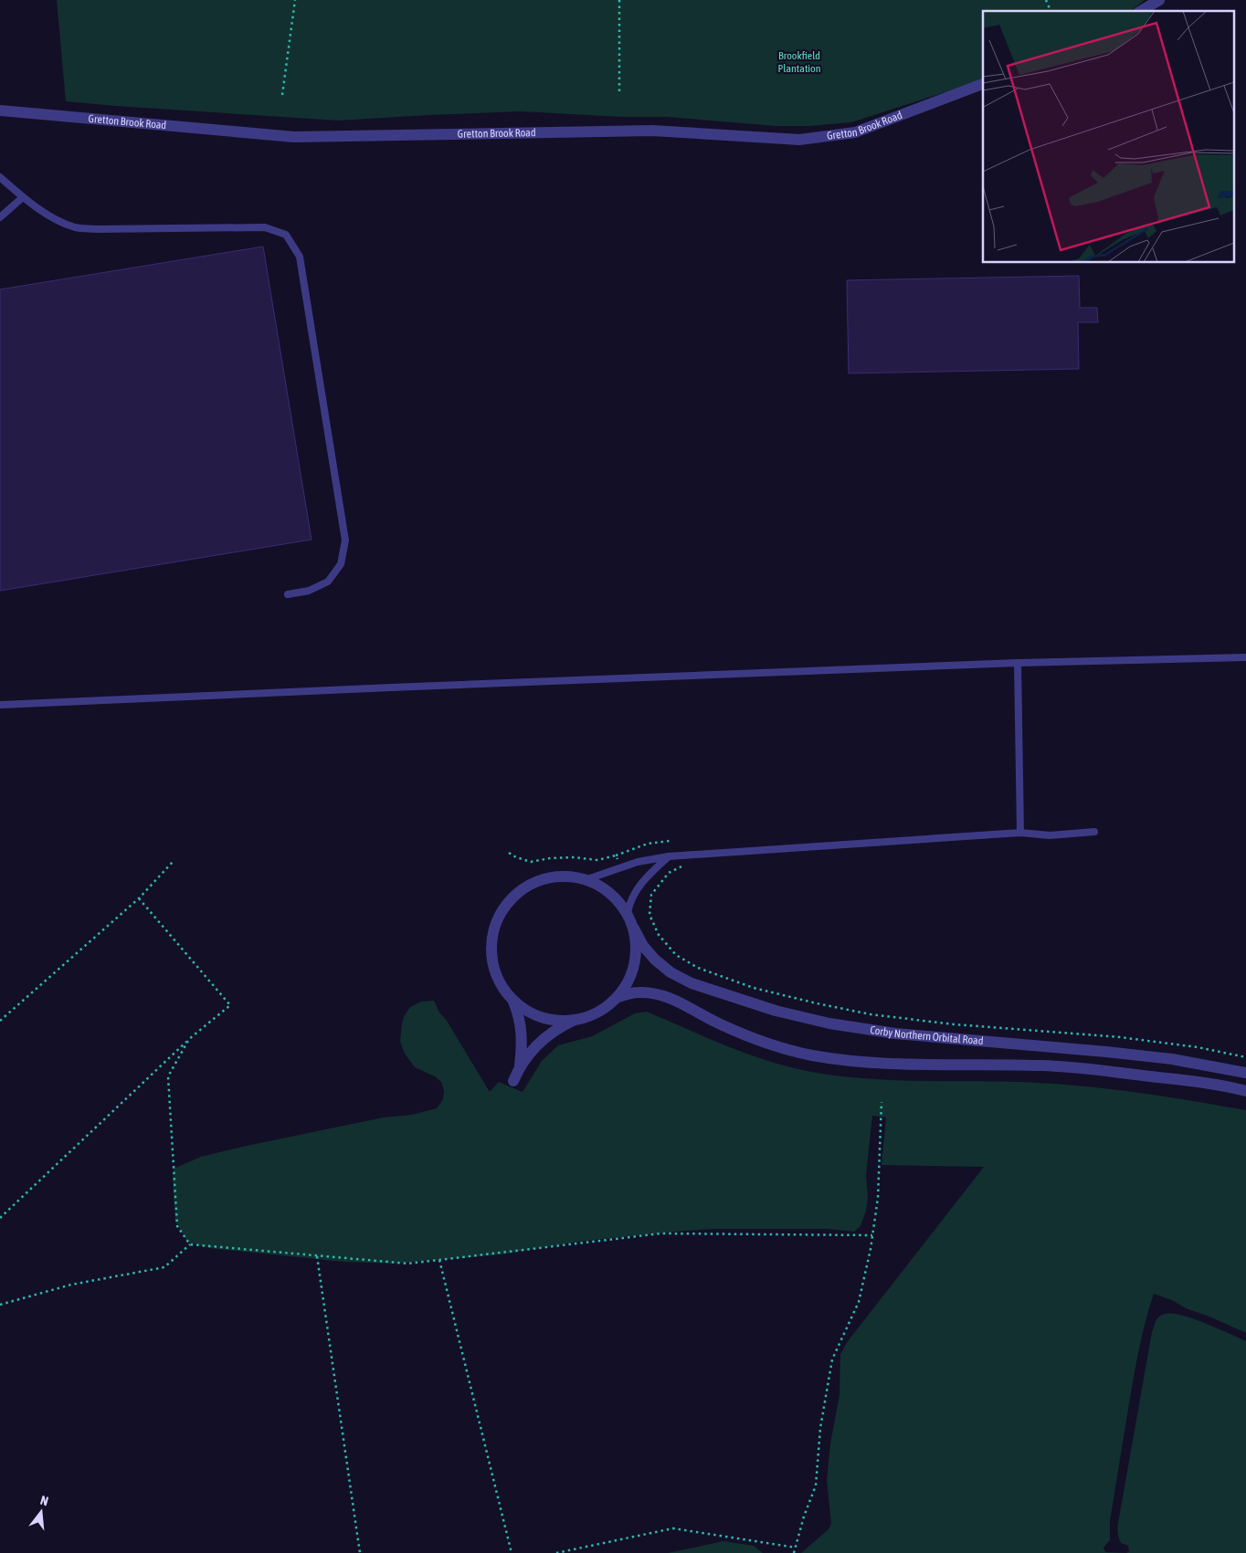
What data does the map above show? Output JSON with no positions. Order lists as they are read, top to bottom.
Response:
{
  "streets": {
    "street": ["Gretton Brook Road", "Corby Northern Orbital Road"]
  },
  "parks": ["Brookfield Plantation"],
  "north": "top"
}
